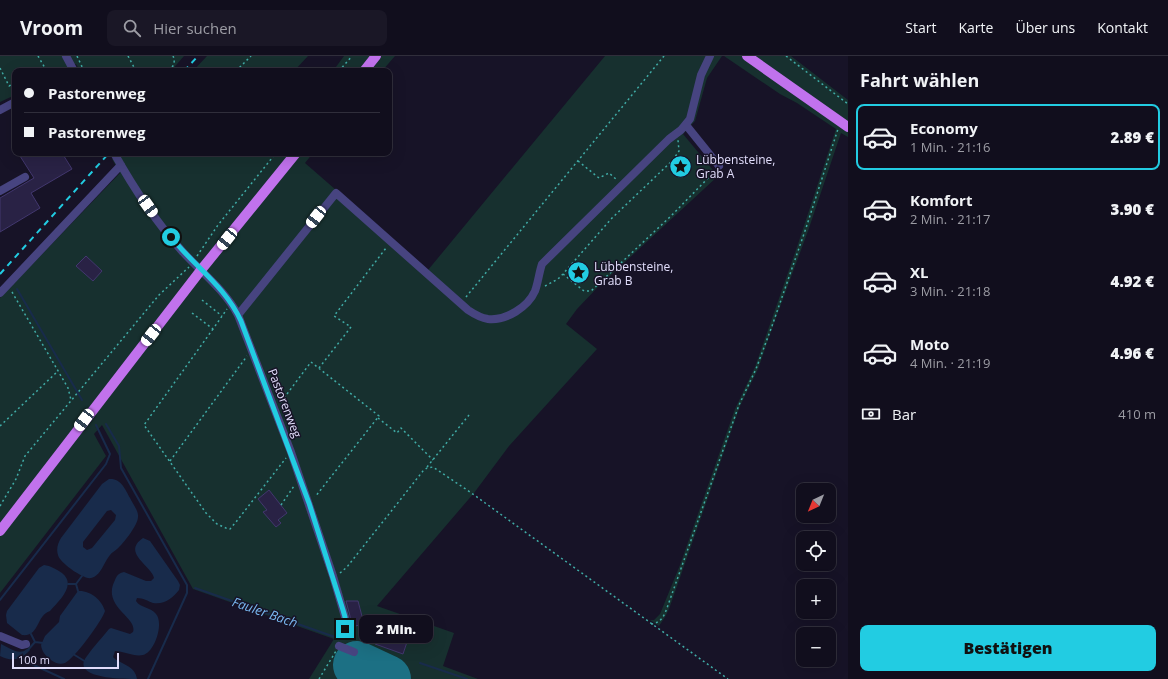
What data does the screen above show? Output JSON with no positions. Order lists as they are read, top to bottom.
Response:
{
  "streets": {
    "street": ["Pastorenweg"]
  },
  "water": ["Fauler Bach"],
  "places": {
    "place": ["Lübbensteine, Grab A", "Lübbensteine, Grab B"]
  },
  "scale_bar": "100 m",
  "north": "bottom left",
  "page": {
    "header": "Vroom",
    "search": "Hier suchen",
    "nav": [
      "Start",
      "Karte",
      "Über uns",
      "Kontakt"
    ],
    "heading": "Fahrt wählen",
    "banner": ["Pastorenweg", "Pastorenweg"],
    "list": [
      {
        "name": "Economy",
        "note": "1 Min. · 21:16",
        "value": "2.89 €"
      },
      {
        "name": "Komfort",
        "note": "2 Min. · 21:17",
        "value": "3.90 €"
      },
      {
        "name": "XL",
        "note": "3 Min. · 21:18",
        "value": "4.92 €"
      },
      {
        "name": "Moto",
        "note": "4 Min. · 21:19",
        "value": "4.96 €"
      }
    ],
    "pay": ["Bar", "410 m"],
    "map_buttons": ["+", "−"],
    "bubble": "2 Min.",
    "buttons": "Bestätigen",
    "scale": "100 m"
  }
}
